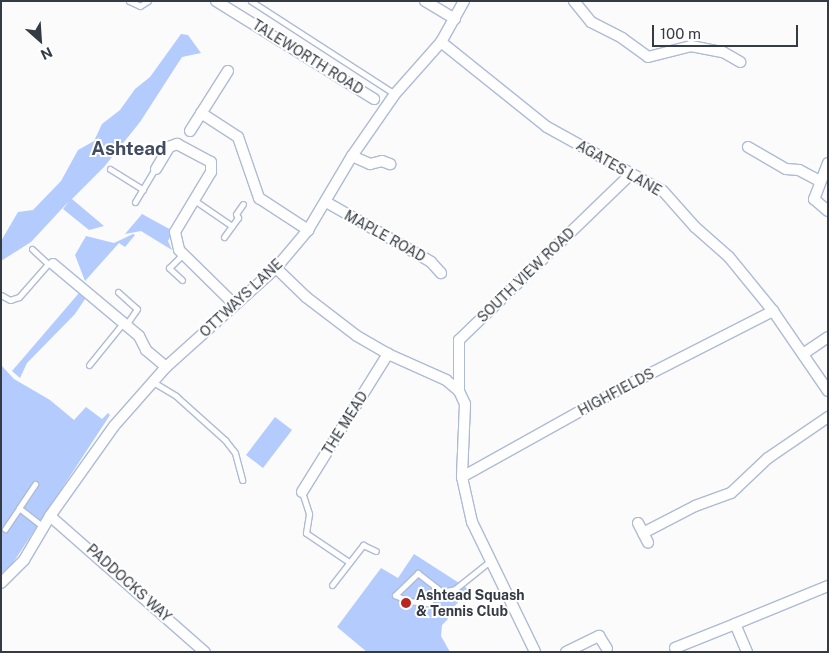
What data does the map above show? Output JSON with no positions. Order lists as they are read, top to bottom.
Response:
{
  "streets": {
    "street": [
      "TALEWORTH ROAD",
      "AGATES LANE",
      "MAPLE ROAD",
      "SOUTH VIEW ROAD",
      "OTTWAYS LANE",
      "HIGHFIELDS",
      "THE MEAD",
      "PADDOCKS WAY"
    ]
  },
  "crossings": [
    ["AGATES LANE", "SOUTH VIEW ROAD"],
    ["AGATES LANE", "OTTWAYS LANE"],
    ["AGATES LANE", "HIGHFIELDS"],
    ["MAPLE ROAD", "OTTWAYS LANE"],
    ["SOUTH VIEW ROAD", "HIGHFIELDS"],
    ["OTTWAYS LANE", "PADDOCKS WAY"]
  ],
  "districts": ["Ashtead"],
  "places": ["Ashtead Squash & Tennis Club"],
  "scale_bar": "100 m",
  "north": "bottom right"
}
